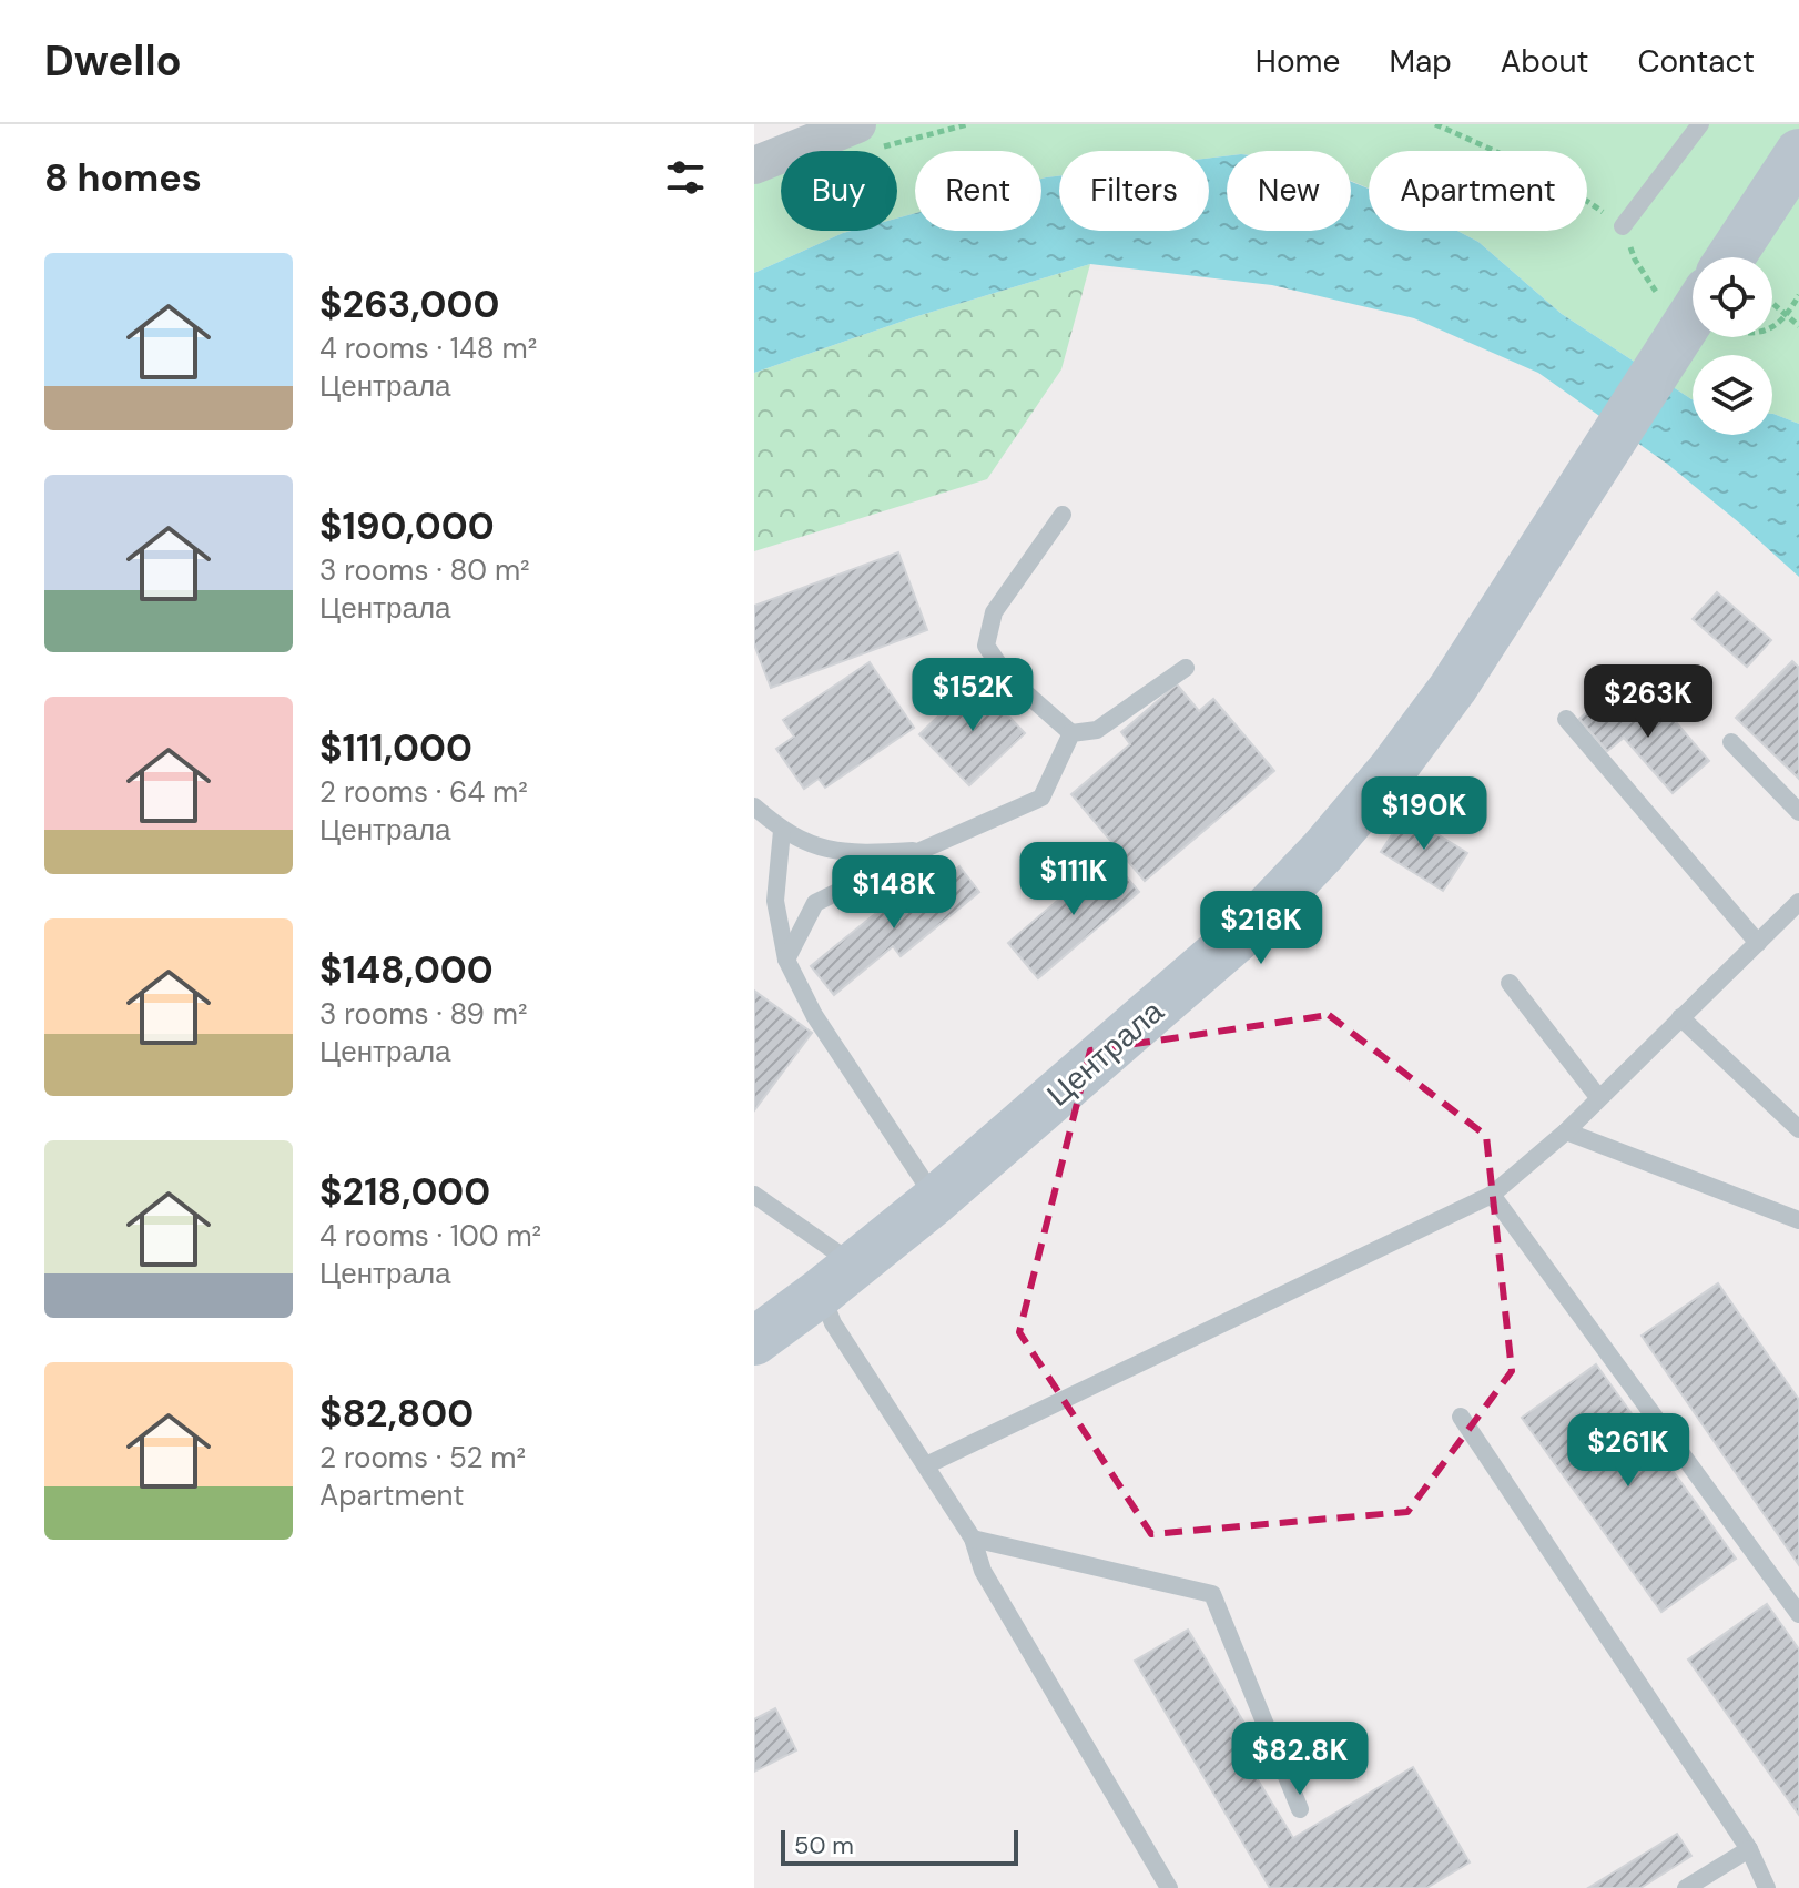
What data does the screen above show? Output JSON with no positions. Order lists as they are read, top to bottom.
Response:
{
  "streets": {
    "main road": ["Централа"]
  },
  "scale_bar": "50 m",
  "page": {
    "header": "Dwello",
    "nav": [
      "Home",
      "Map",
      "About",
      "Contact"
    ],
    "heading": "8 homes",
    "chip": [
      "Buy",
      "Rent",
      "Filters",
      "New",
      "Apartment"
    ],
    "list": [
      {
        "name": "$263,000",
        "note": "4 rooms · 148 m² · Централа"
      },
      {
        "name": "$190,000",
        "note": "3 rooms · 80 m² · Централа"
      },
      {
        "name": "$111,000",
        "note": "2 rooms · 64 m² · Централа"
      },
      {
        "name": "$148,000",
        "note": "3 rooms · 89 m² · Централа"
      },
      {
        "name": "$218,000",
        "note": "4 rooms · 100 m² · Централа"
      },
      {
        "name": "$82,800",
        "note": "2 rooms · 52 m² · Apartment"
      }
    ],
    "price": [
      "$152K",
      "$263K",
      "$190K",
      "$111K",
      "$148K",
      "$218K",
      "$261K",
      "$82.8K"
    ],
    "scale": "50 m"
  }
}
